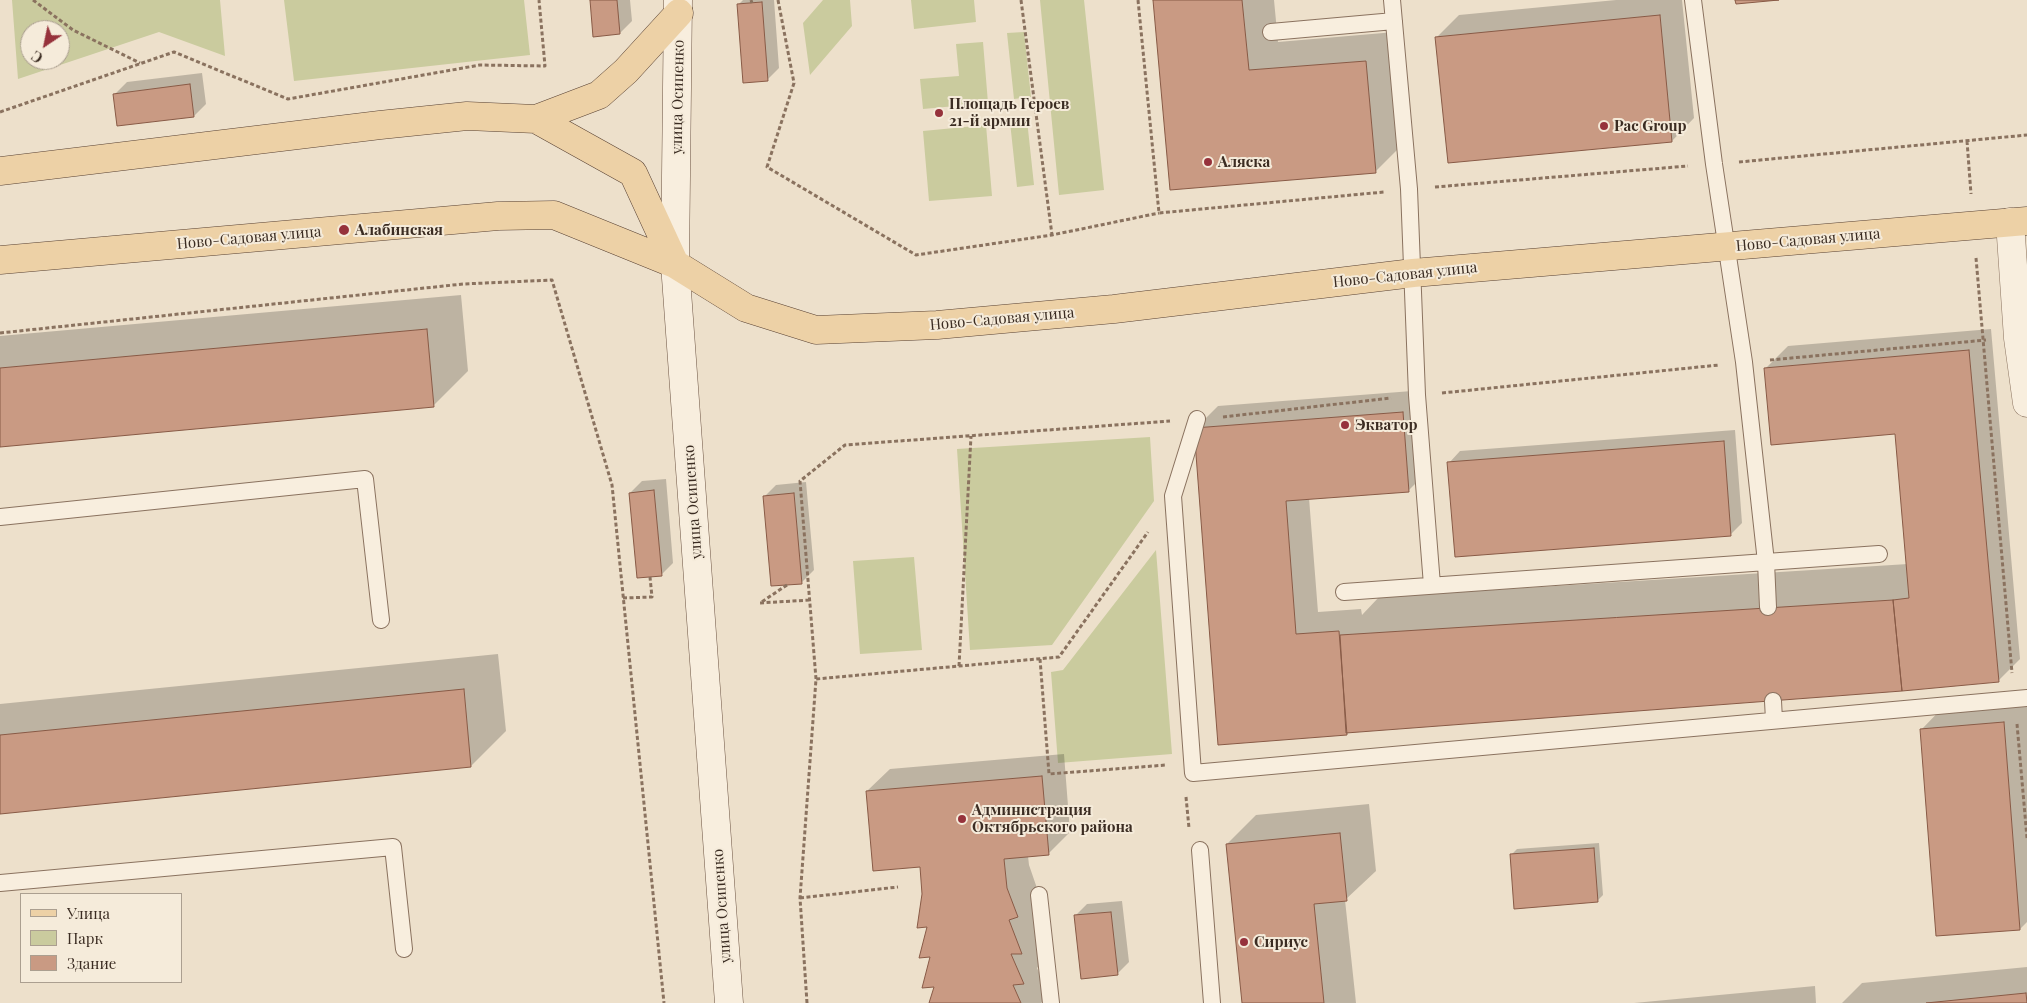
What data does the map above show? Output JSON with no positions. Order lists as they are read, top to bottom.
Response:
{
  "streets": {
    "main road": ["улица Осипенко", "Ново-Садовая улица"]
  },
  "crossings": [
    ["улица Осипенко", "Ново-Садовая улица"]
  ],
  "places": [
    "Площадь Героев 21-й армии",
    "Pac Group",
    "Аляска",
    "Алабинская",
    "Экватор",
    "Администрация Октябрьского района",
    "Сириус"
  ],
  "legend": ["Улица", "Парк", "Здание"],
  "north": "bottom left"
}
